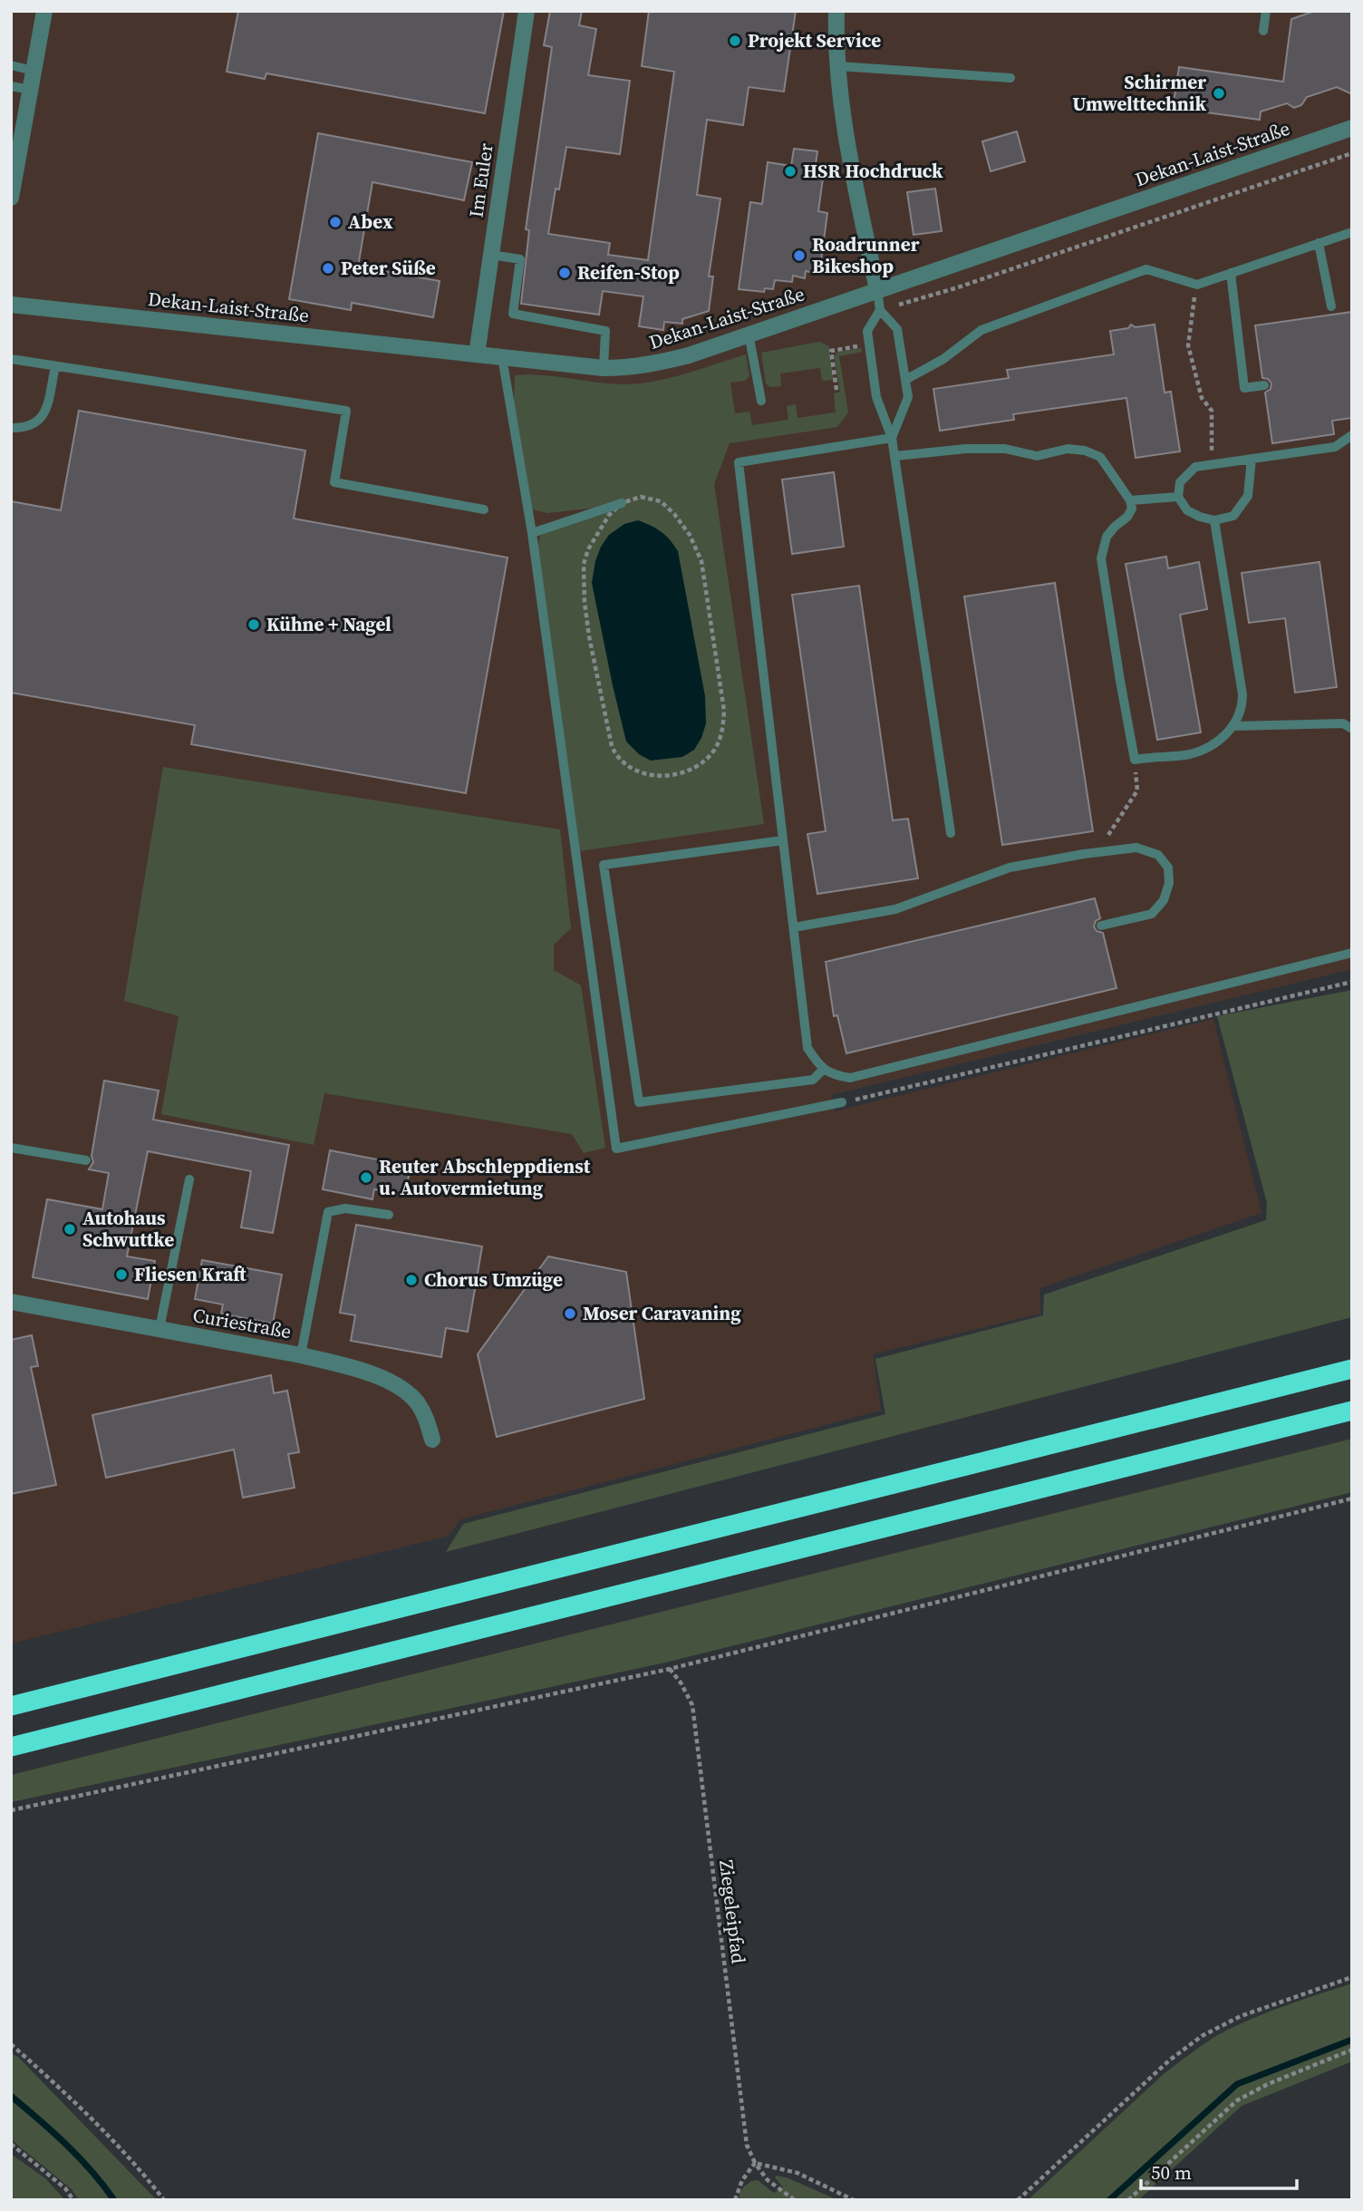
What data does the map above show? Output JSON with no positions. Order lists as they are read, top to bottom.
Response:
{
  "streets": {
    "street": ["Dekan-Laist-Straße", "Im Euler", "Curiestraße"],
    "path": ["Ziegeleipfad"]
  },
  "crossings": [
    ["Dekan-Laist-Straße", "Im Euler"]
  ],
  "places": [
    "Projekt Service",
    "Schirmer Umwelttechnik",
    "HSR Hochdruck",
    "Abex",
    "Roadrunner Bikeshop",
    "Peter Süße",
    "Reifen-Stop",
    "Kühne + Nagel",
    "Reuter Abschleppdienst u. Autovermietung",
    "Autohaus Schwuttke",
    "Fliesen Kraft",
    "Chorus Umzüge",
    "Moser Caravaning"
  ],
  "scale_bar": "50 m"
}
